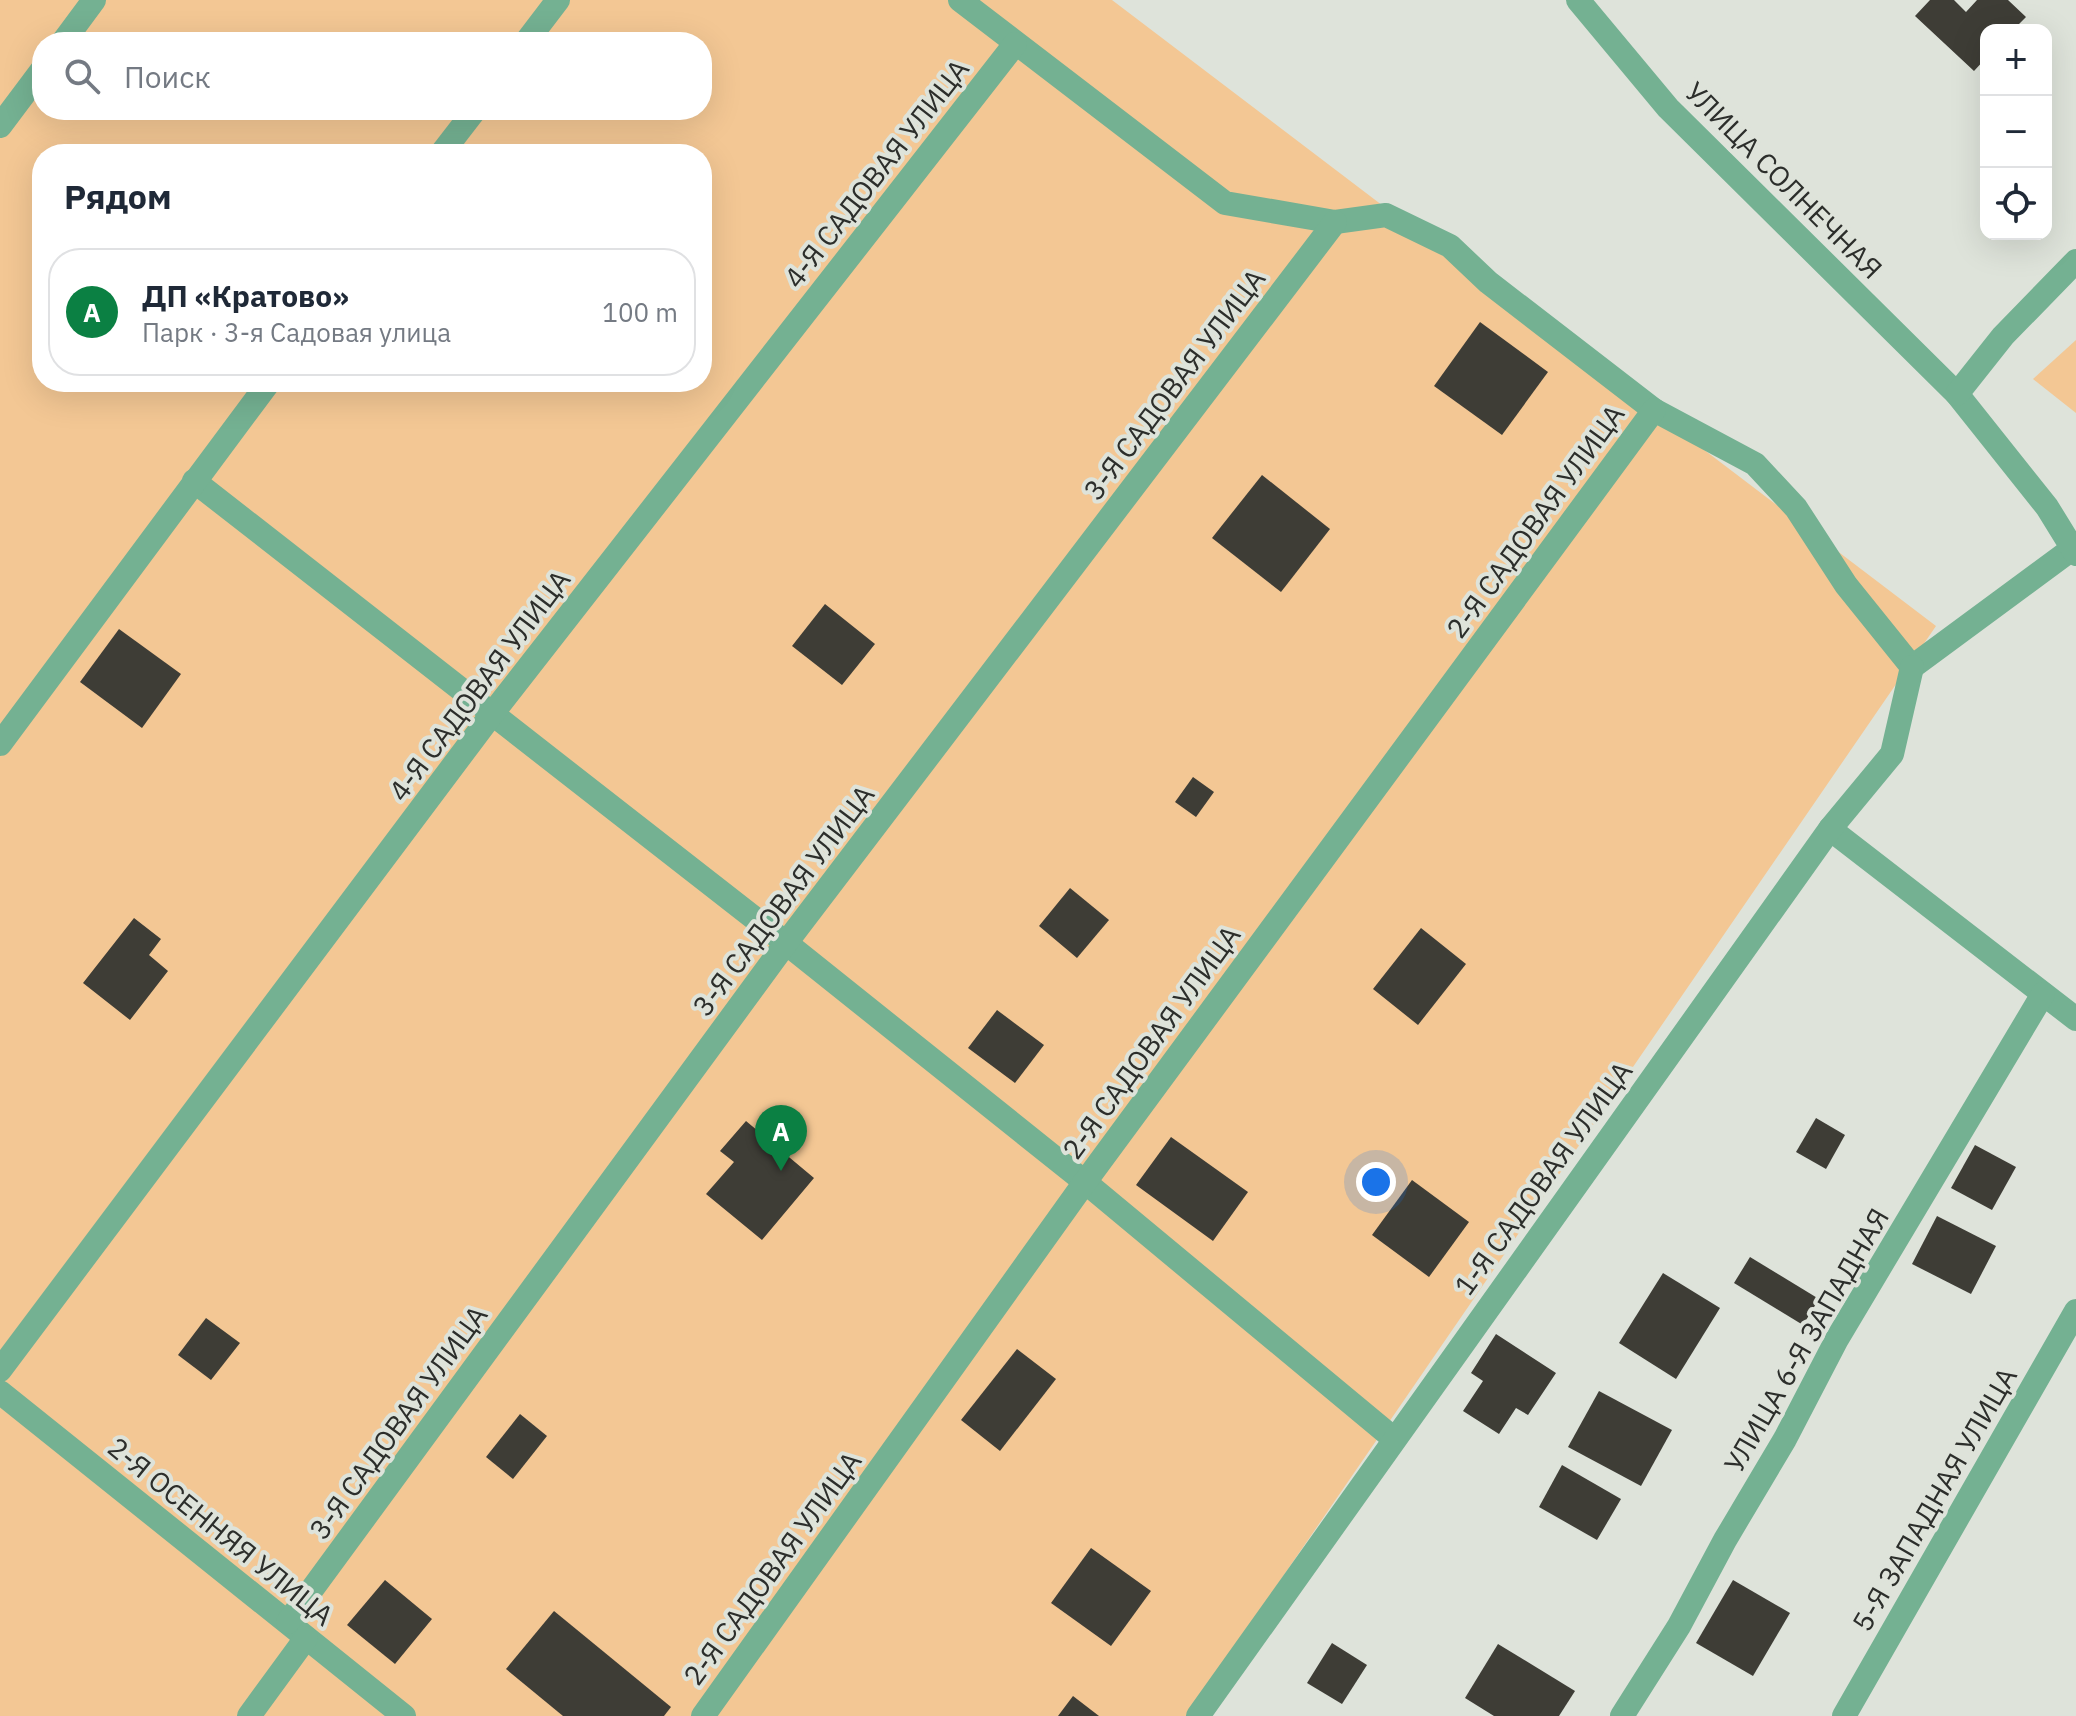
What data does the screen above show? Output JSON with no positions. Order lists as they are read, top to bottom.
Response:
{
  "streets": {
    "street": [
      "4-Я САДОВАЯ УЛИЦА",
      "УЛИЦА СОЛНЕЧНАЯ",
      "3-Я САДОВАЯ УЛИЦА",
      "2-Я САДОВАЯ УЛИЦА",
      "1-Я САДОВАЯ УЛИЦА",
      "УЛИЦА 6-Я ЗАПАДНАЯ",
      "5-Я ЗАПАДНАЯ УЛИЦА",
      "2-Я ОСЕННЯЯ УЛИЦА"
    ]
  },
  "crossings": [
    ["3-Я САДОВАЯ УЛИЦА", "2-Я ОСЕННЯЯ УЛИЦА"]
  ],
  "page": {
    "map_buttons": ["+", "−"],
    "search": "Поиск",
    "heading": "Рядом",
    "list": [
      {
        "mark": "A",
        "name": "ДП «Кратово»",
        "note": "Парк · 3-я Садовая улица",
        "value": "100 m"
      }
    ],
    "pins": "A"
  }
}
